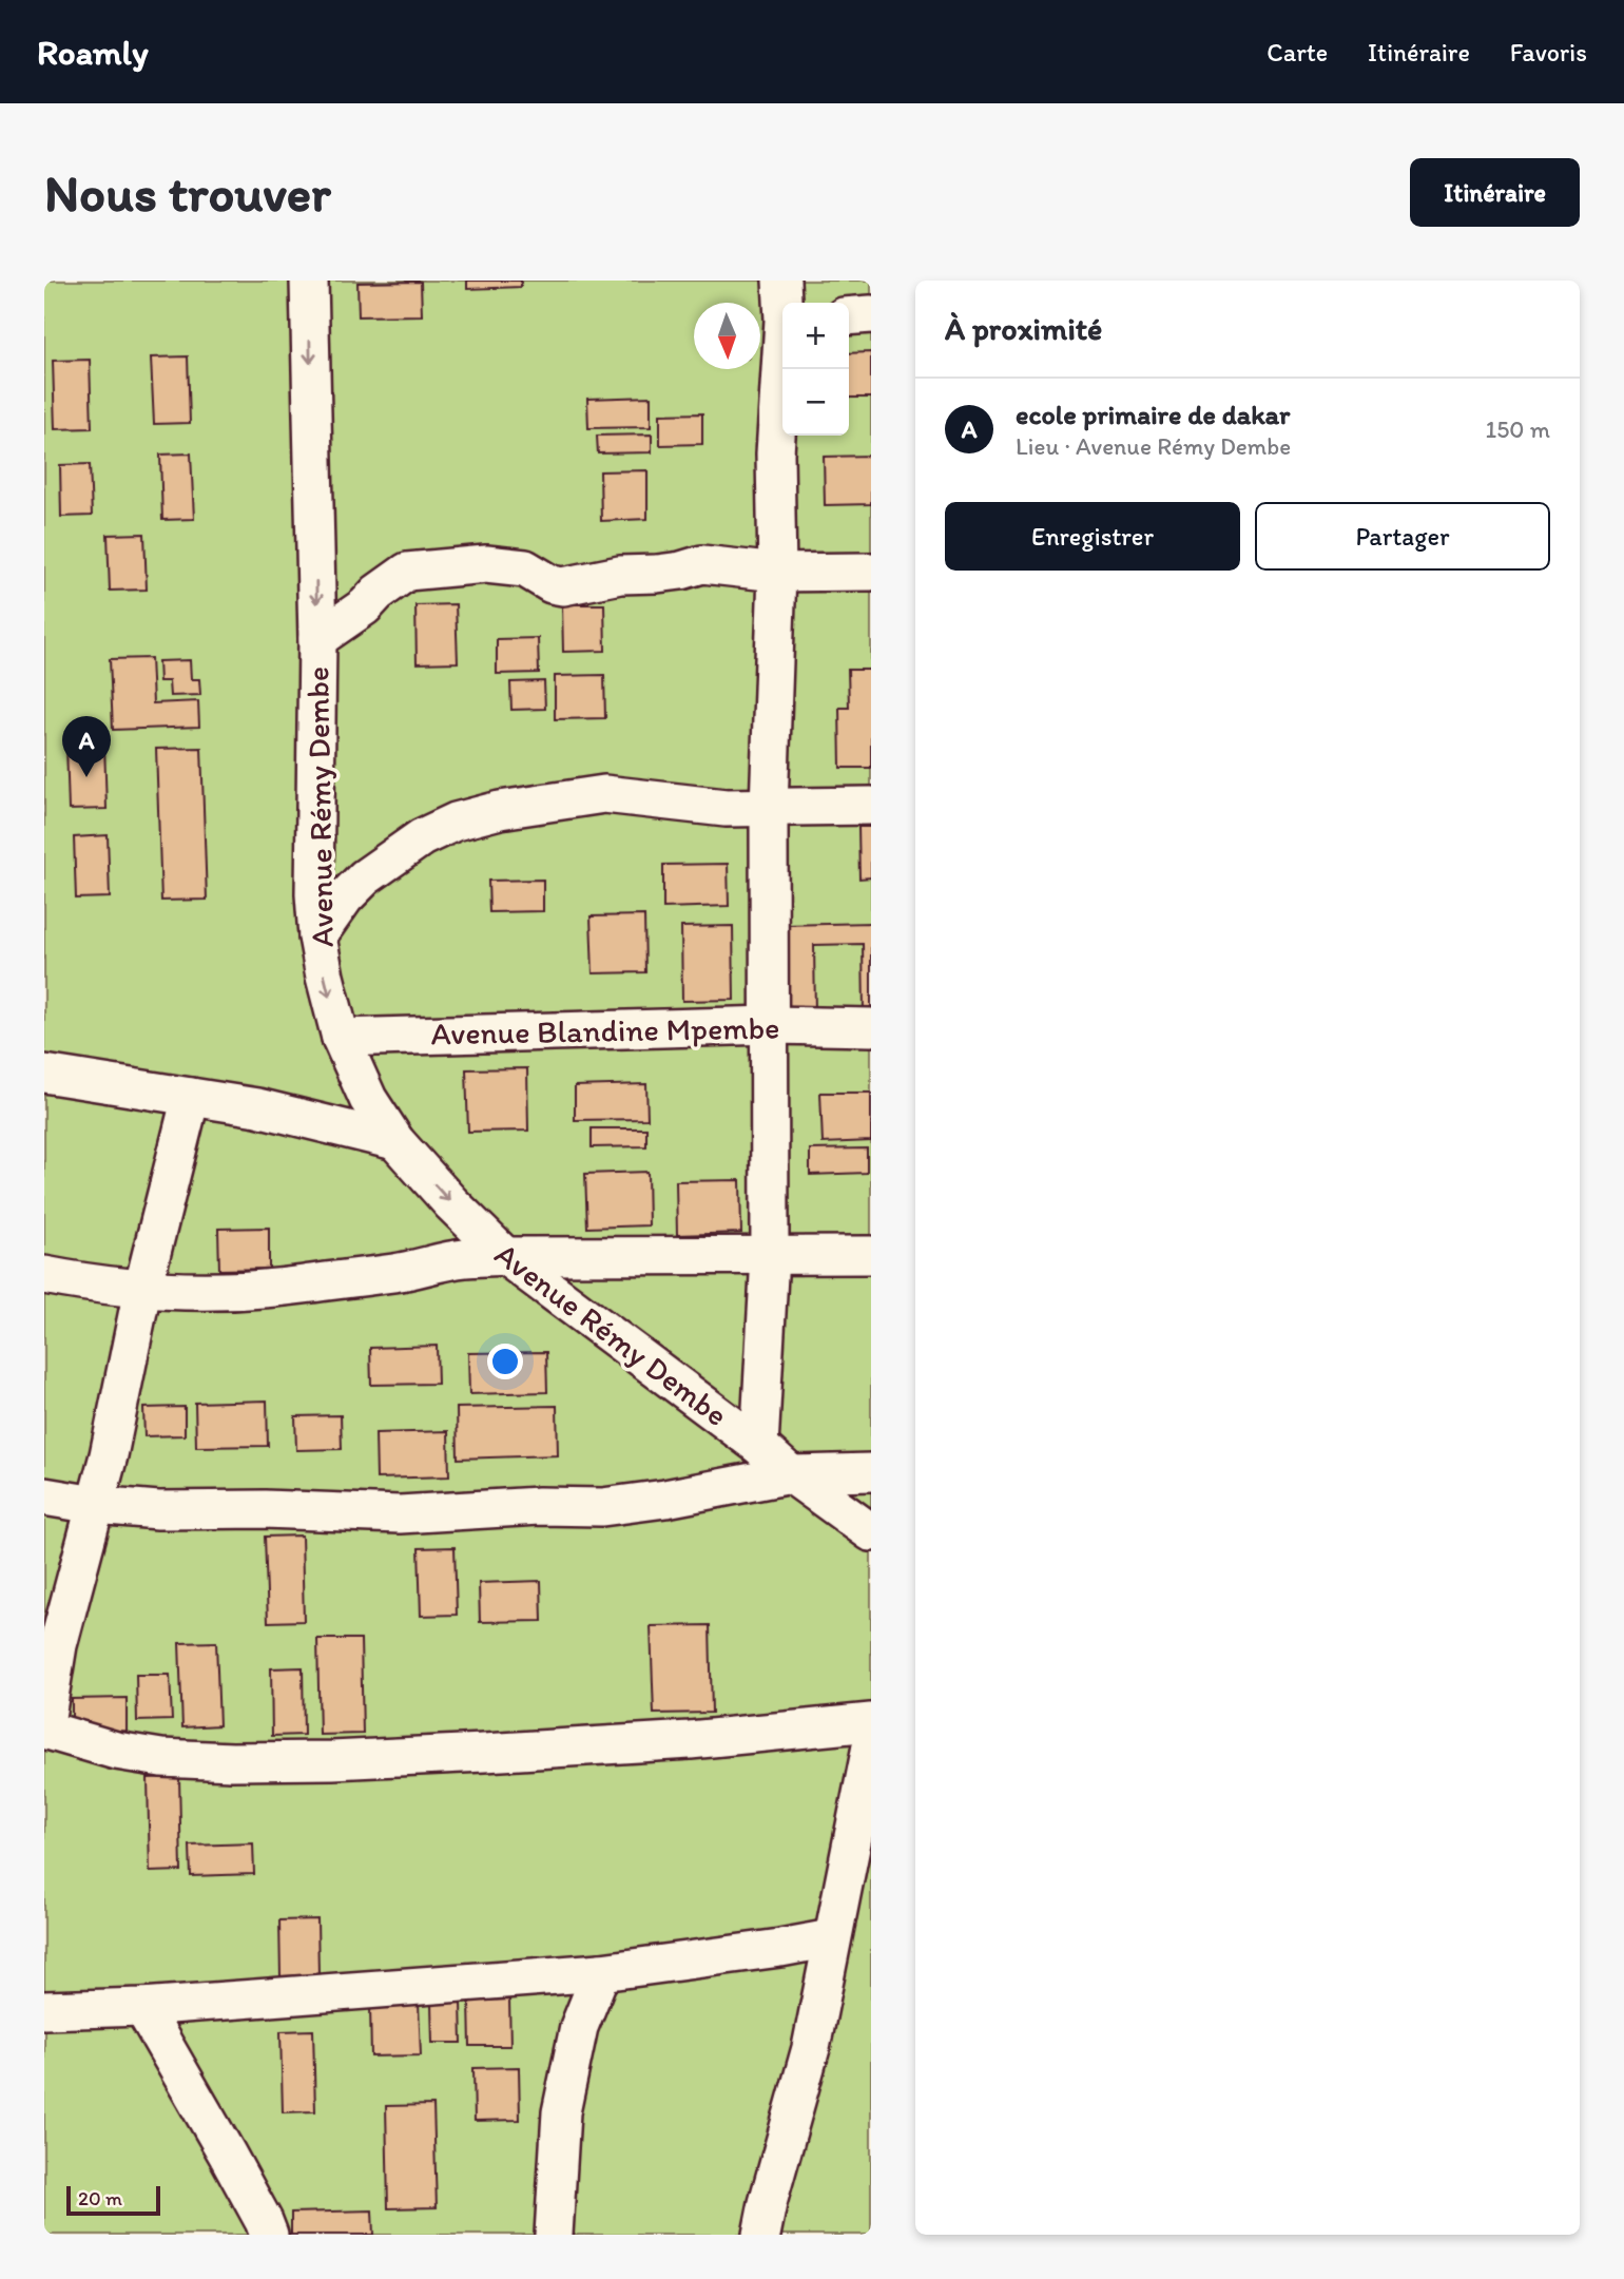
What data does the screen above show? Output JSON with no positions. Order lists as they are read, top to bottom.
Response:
{
  "streets": {
    "street": ["Avenue Rémy Dembe", "Avenue Blandine Mpembe"]
  },
  "crossings": [
    ["Avenue Rémy Dembe", "Avenue Blandine Mpembe"]
  ],
  "one_way": ["Avenue Rémy Dembe"],
  "scale_bar": "20 m",
  "north": "bottom",
  "page": {
    "header": "Roamly",
    "nav": ["Carte", "Itinéraire", "Favoris"],
    "buttons": [
      "Itinéraire",
      ["Enregistrer", "Partager"]
    ],
    "title": "Nous trouver",
    "heading": "À proximité",
    "map_buttons": ["+", "−"],
    "list": [
      {
        "mark": "A",
        "name": "ecole primaire de dakar",
        "note": "Lieu · Avenue Rémy Dembe",
        "value": "150 m"
      }
    ],
    "pins": "A",
    "scale": "20 m"
  }
}
